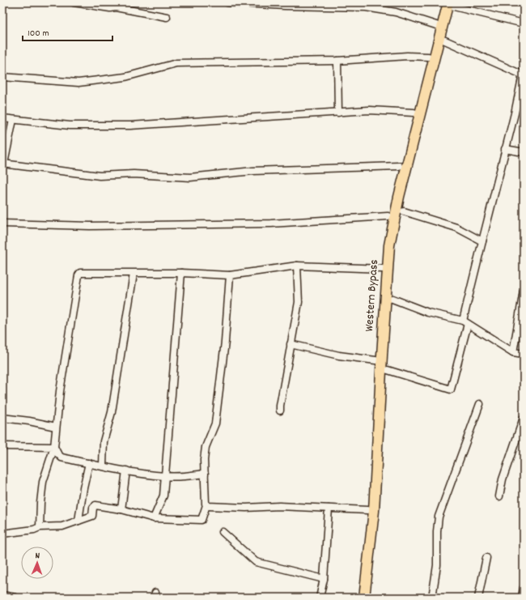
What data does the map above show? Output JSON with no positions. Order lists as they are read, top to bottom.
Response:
{
  "streets": {
    "main road": ["Western Bypass"]
  },
  "scale_bar": "100 m",
  "north": "top"
}
